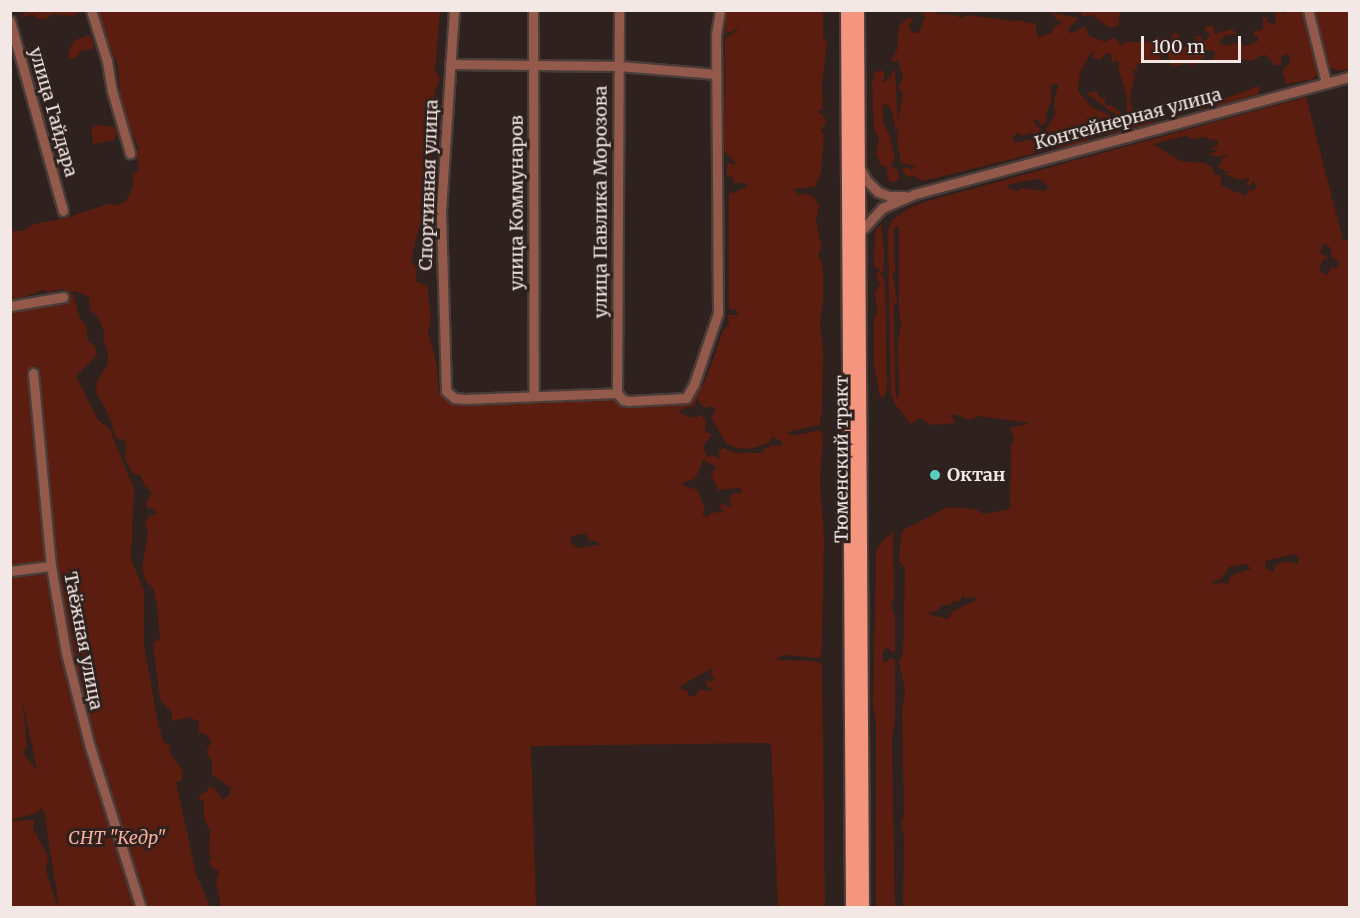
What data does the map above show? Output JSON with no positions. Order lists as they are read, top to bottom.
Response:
{
  "streets": {
    "main road": ["Тюменский тракт"],
    "street": [
      "улица Гайдара",
      "Контейнерная улица",
      "Спортивная улица",
      "улица Павлика Морозова",
      "улица Коммунаров",
      "Таёжная улица"
    ]
  },
  "crossings": [
    ["Контейнерная улица", "Тюменский тракт"],
    ["Спортивная улица", "улица Коммунаров"]
  ],
  "parks": ["СНТ \"Кедр\""],
  "places": ["Октан"],
  "scale_bar": "100 m"
}
